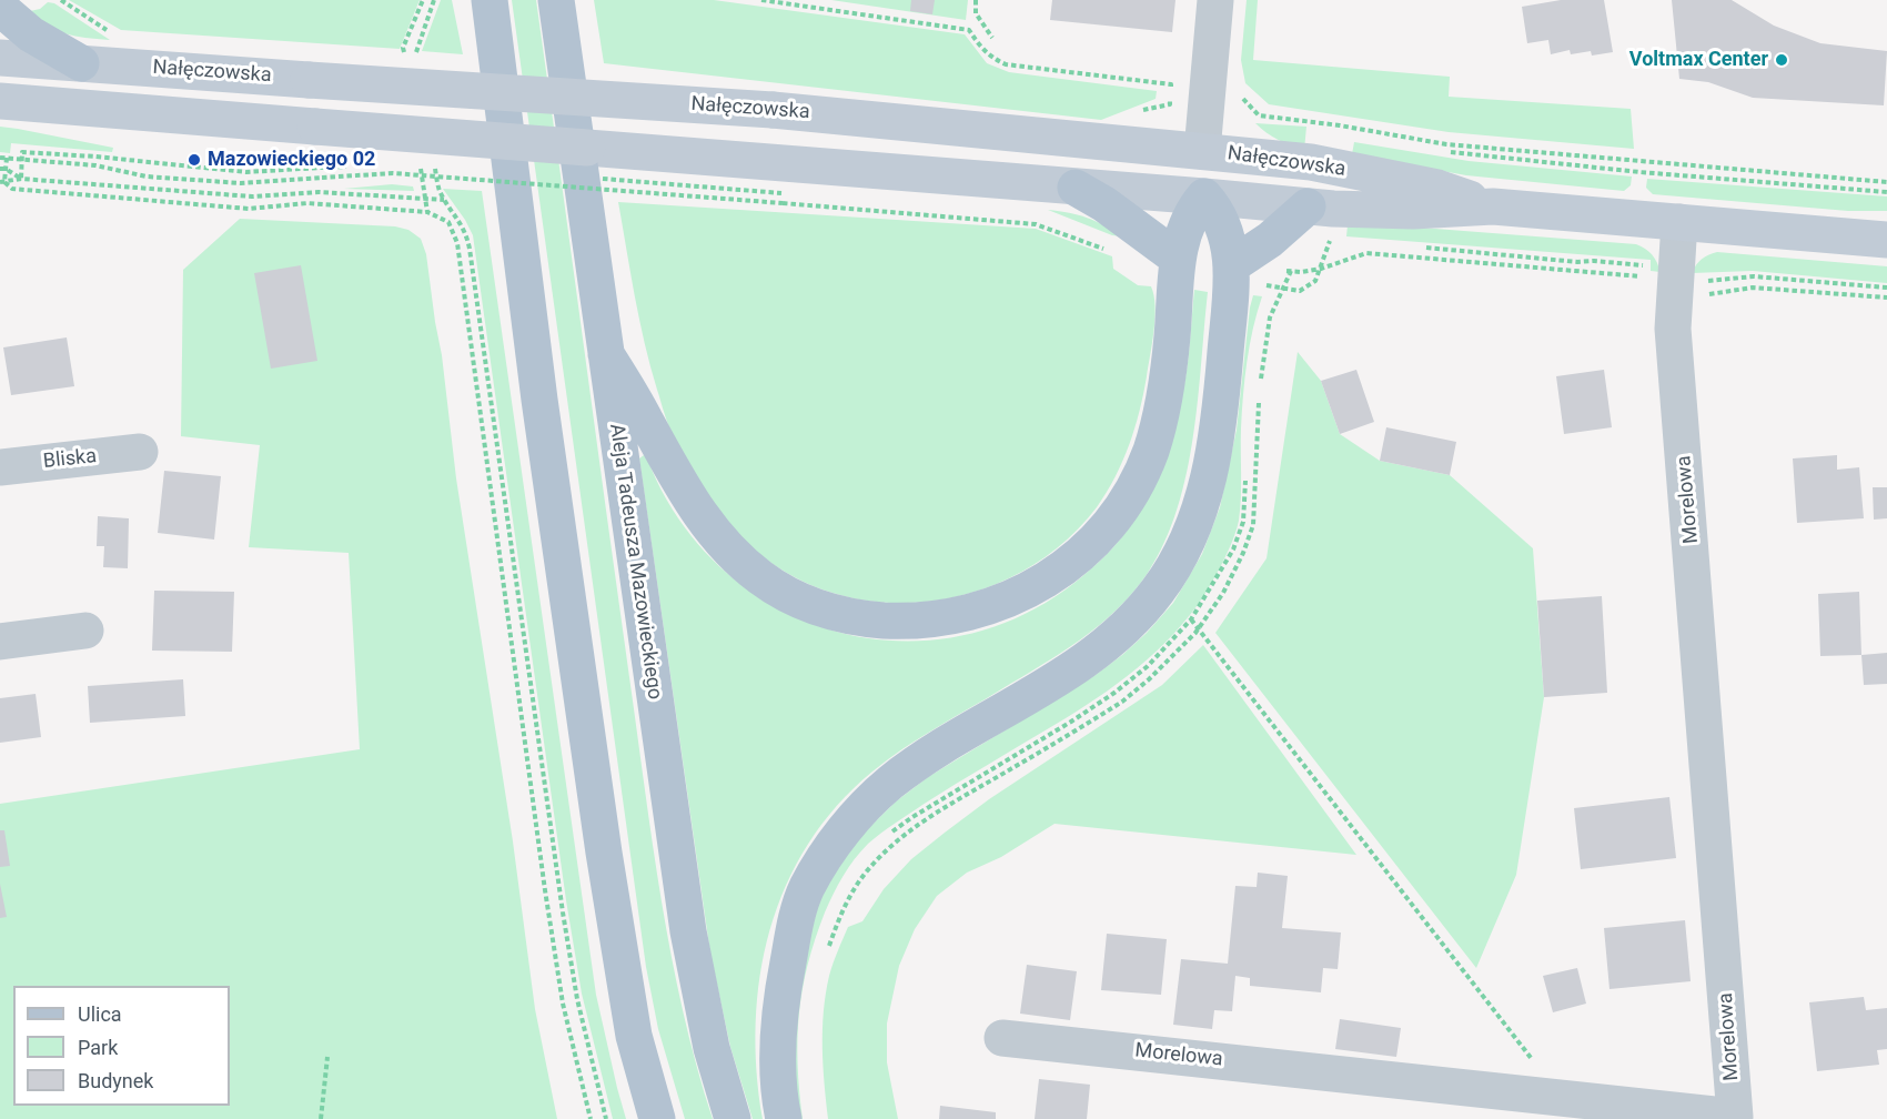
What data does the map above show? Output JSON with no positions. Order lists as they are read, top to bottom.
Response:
{
  "streets": {
    "main road": ["Nałęczowska", "Aleja Tadeusza Mazowieckiego"],
    "street": ["Bliska", "Morelowa"]
  },
  "crossings": [
    ["Nałęczowska", "Morelowa"]
  ],
  "places": ["Voltmax Center", "Mazowieckiego 02"],
  "legend": ["Ulica", "Park", "Budynek"]
}
